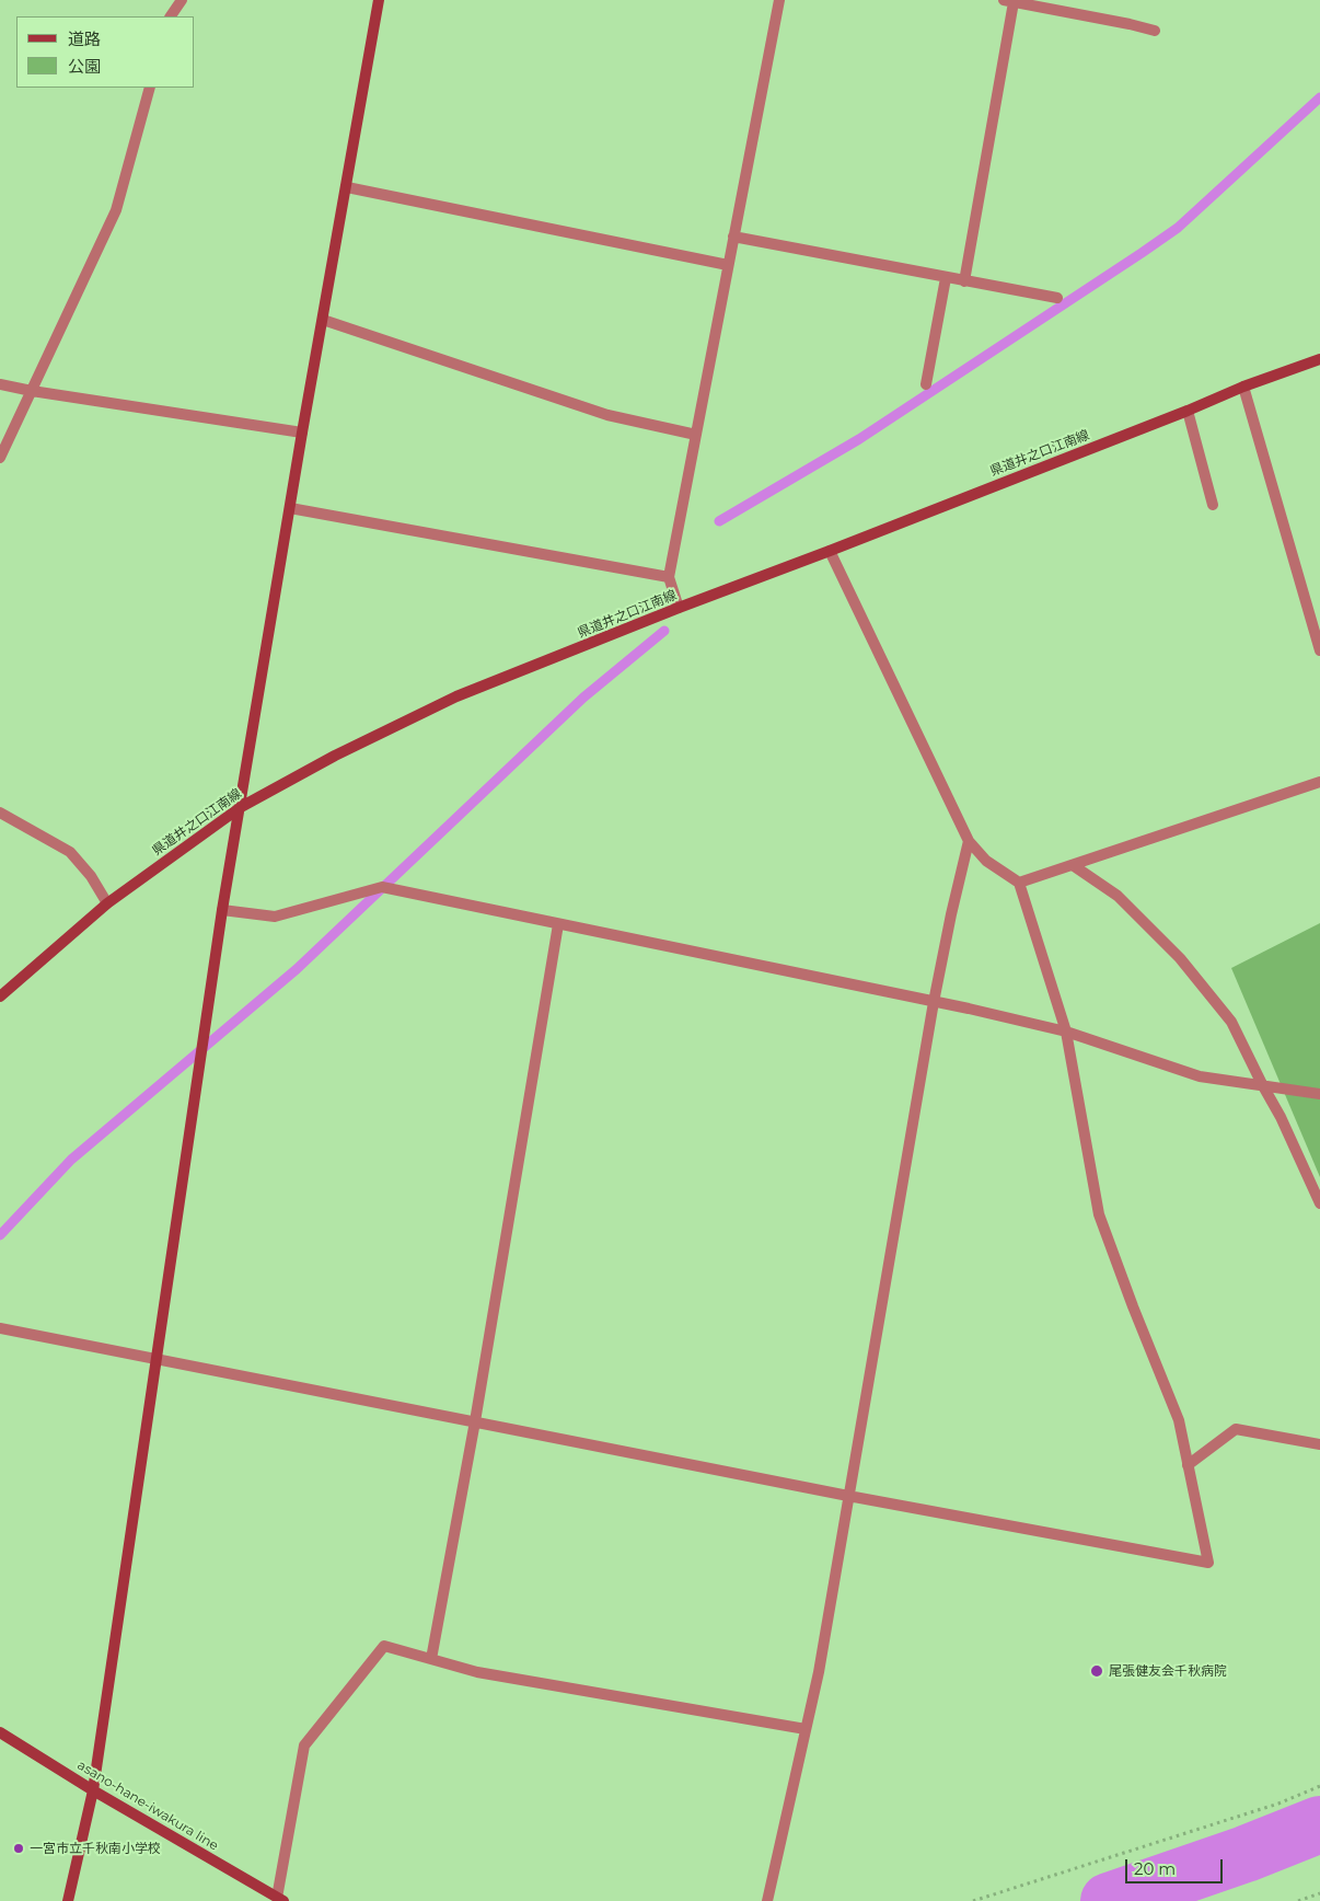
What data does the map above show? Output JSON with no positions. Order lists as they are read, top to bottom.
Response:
{
  "streets": {
    "street": ["県道井之口江南線", "asano-hane-iwakura line"]
  },
  "places": ["尾張健友会千秋病院", "一宮市立千秋南小学校"],
  "legend": ["道路", "公園"],
  "scale_bar": "20 m"
}
